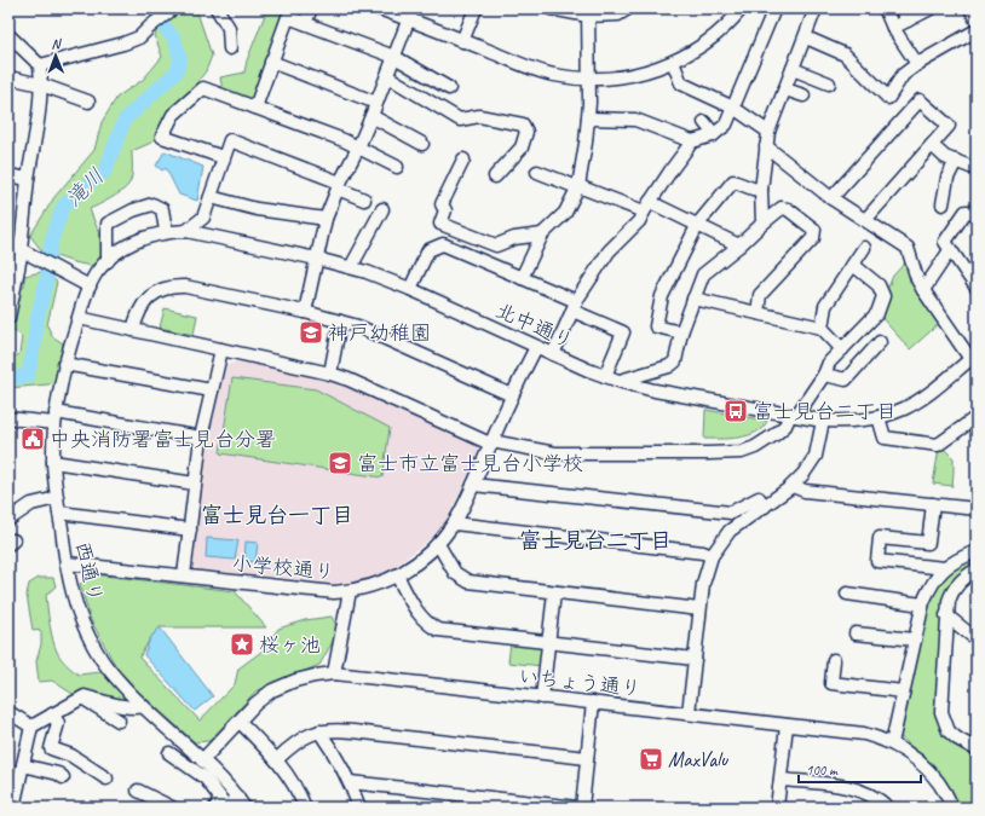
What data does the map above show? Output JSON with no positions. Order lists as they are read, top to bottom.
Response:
{
  "streets": {
    "street": [
      "北中通り",
      "小学校通り",
      "西通り",
      "いちょう通り"
    ]
  },
  "crossings": [
    ["北中通り", "小学校通り"],
    ["北中通り", "西通り"],
    ["小学校通り", "西通り"],
    ["西通り", "いちょう通り"]
  ],
  "districts": ["富士見台一丁目", "富士見台二丁目"],
  "water": ["滝川"],
  "places": {
    "school or university": ["神戸幼稚園", "富士市立富士見台小学校"],
    "bus stop": ["富士見台二丁目"],
    "public building": ["中央消防署富士見台分署"],
    "place": ["桜ヶ池"],
    "supermarket": ["MaxValu"]
  },
  "scale_bar": "100 m",
  "north": "top"
}
